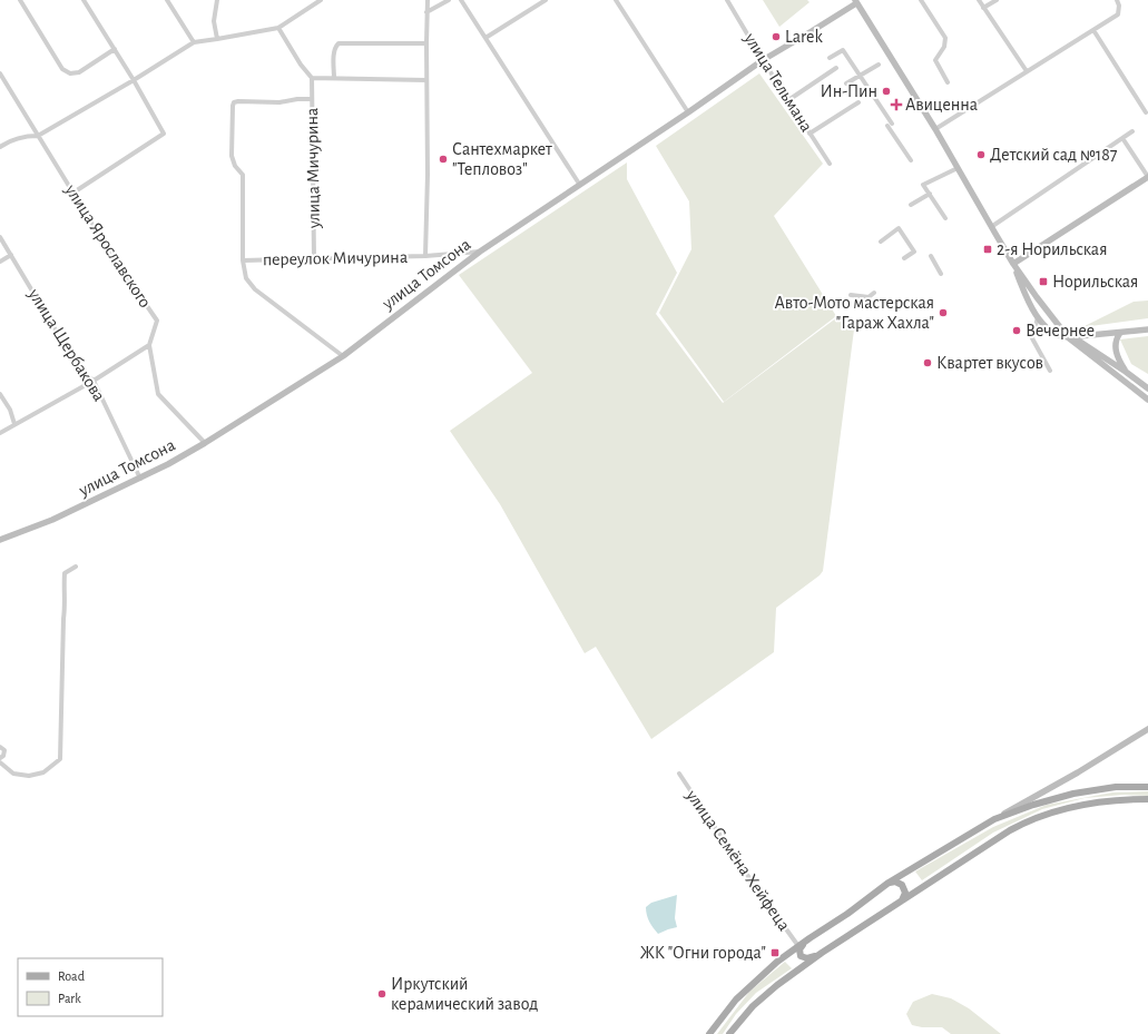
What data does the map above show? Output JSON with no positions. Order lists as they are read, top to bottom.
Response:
{
  "streets": {
    "street": [
      "улица Тельмана",
      "улица Мичурина",
      "улица Ярославского",
      "переулок Мичурина",
      "улица Томсона",
      "улица Щербакова",
      "улица Семёна Хейфеца"
    ]
  },
  "crossings": [
    ["улица Тельмана", "улица Томсона"],
    ["улица Мичурина", "переулок Мичурина"],
    ["улица Ярославского", "улица Томсона"],
    ["переулок Мичурина", "улица Томсона"],
    ["улица Томсона", "улица Щербакова"]
  ],
  "places": {
    "other": [
      "Larek",
      "Ин-Пин",
      "Детский сад №187",
      "Сантехмаркет \"Тепловоз\"",
      "Авто-Мото мастерская \"Гараж Хахла\"",
      "Вечернее",
      "Квартет вкусов",
      "Иркутский керамический завод"
    ],
    "health": ["Авиценна"],
    "transit": ["2-я Норильская", "Норильская", "ЖК \"Огни города\""]
  },
  "legend": ["Road", "Park"]
}
